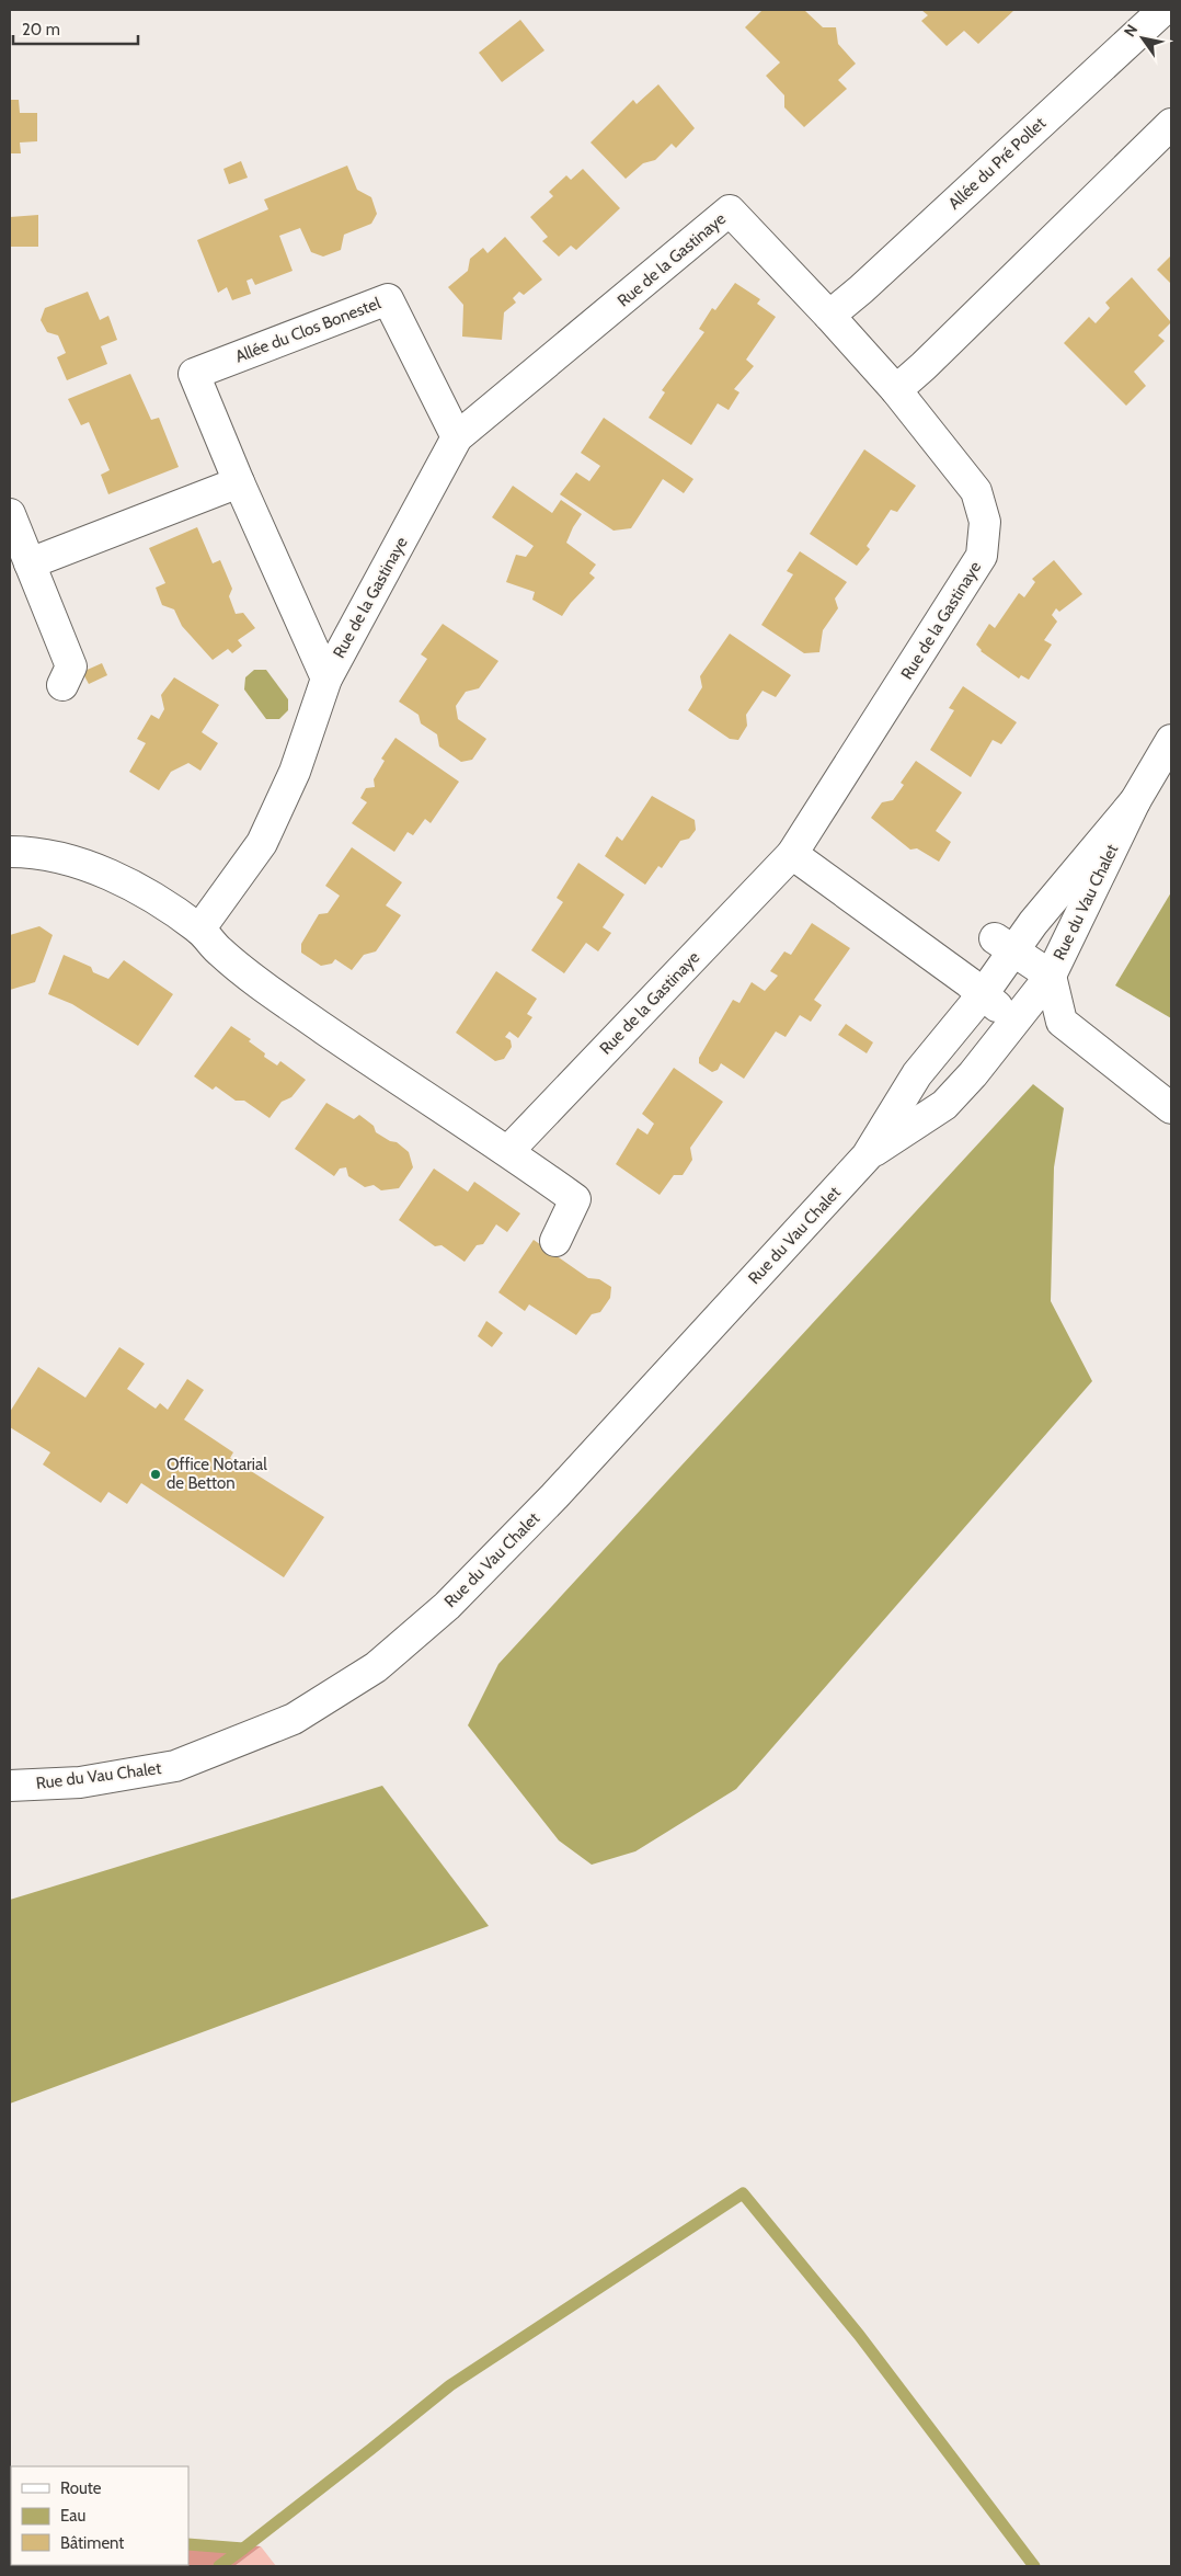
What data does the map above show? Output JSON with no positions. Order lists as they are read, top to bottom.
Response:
{
  "streets": {
    "street": [
      "Allée du Pré Pollet",
      "Rue de la Gastinaye",
      "Allée du Clos Bonestel",
      "Rue du Vau Chalet"
    ]
  },
  "crossings": [
    ["Allée du Pré Pollet", "Rue de la Gastinaye"],
    ["Rue de la Gastinaye", "Allée du Clos Bonestel"]
  ],
  "places": ["Office Notarial de Betton"],
  "legend": ["Route", "Eau", "Bâtiment"],
  "scale_bar": "20 m",
  "north": "top left"
}
